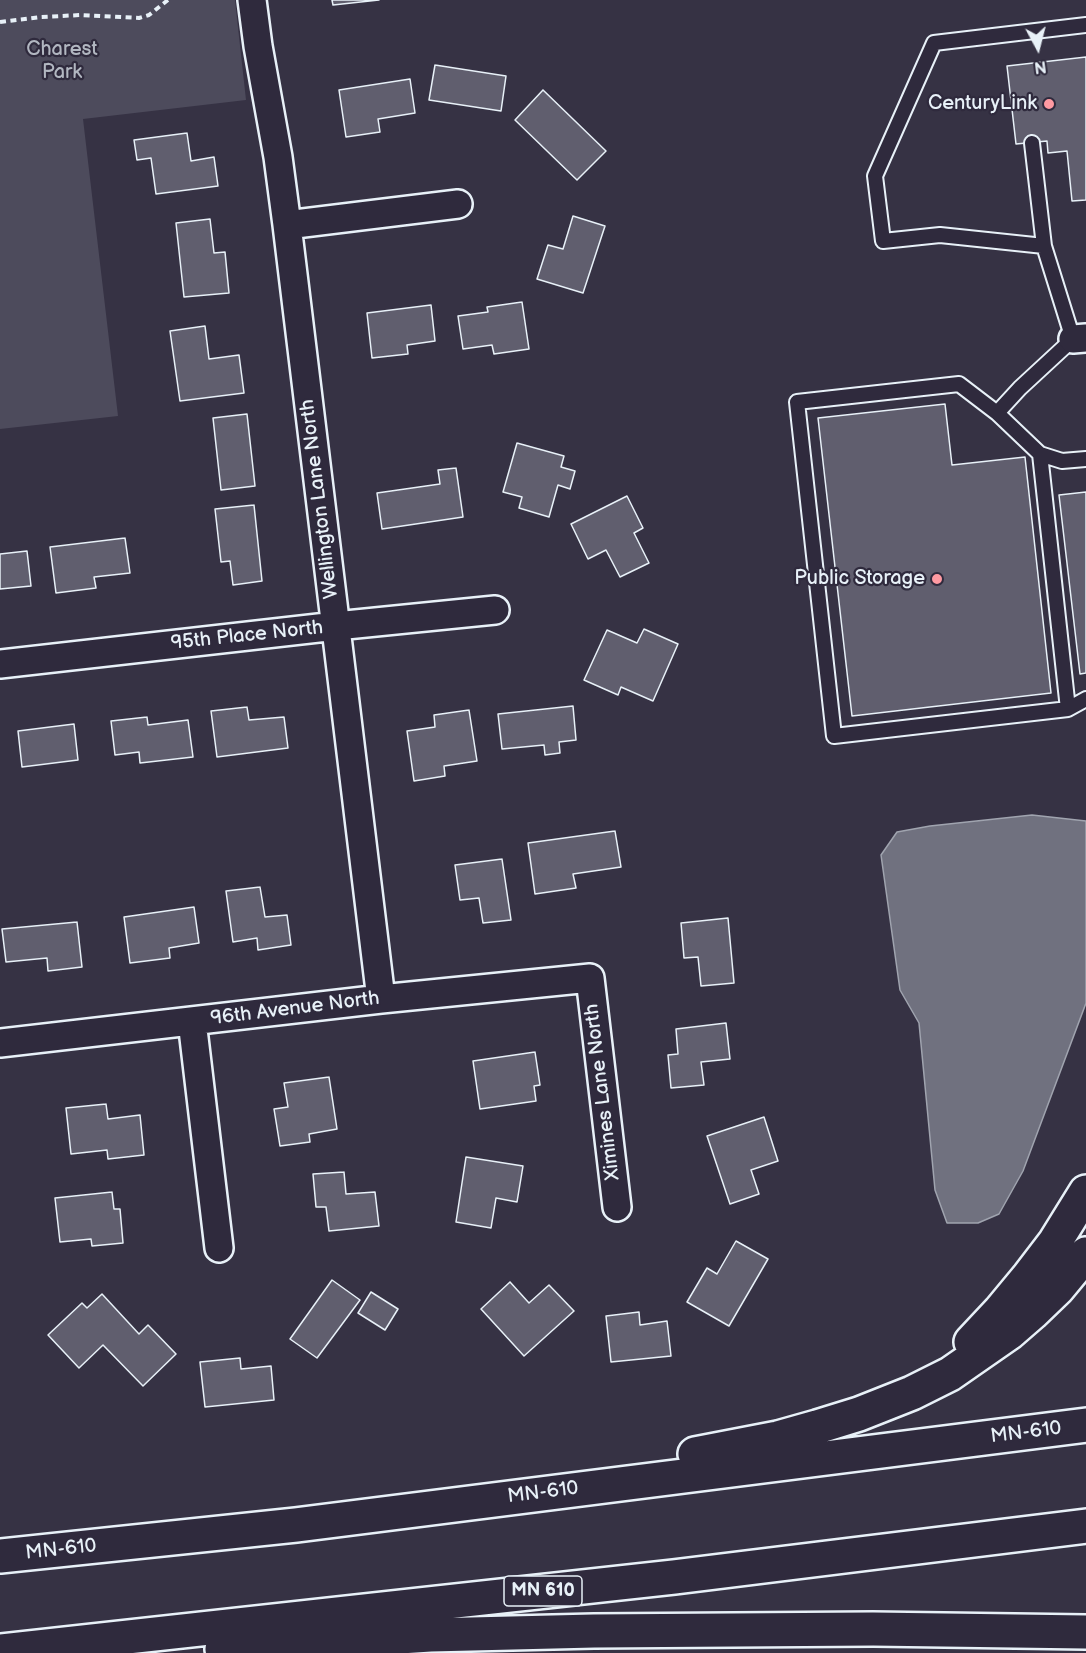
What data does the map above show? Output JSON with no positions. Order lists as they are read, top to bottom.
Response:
{
  "streets": {
    "highway": ["MN-610", "MN 610"],
    "street": [
      "Wellington Lane North",
      "95th Place North",
      "96th Avenue North",
      "Ximines Lane North"
    ]
  },
  "crossings": [
    ["Wellington Lane North", "95th Place North"],
    ["Wellington Lane North", "96th Avenue North"],
    ["96th Avenue North", "Ximines Lane North"]
  ],
  "parks": ["Charest Park"],
  "places": ["CenturyLink", "Public Storage"],
  "north": "bottom"
}
